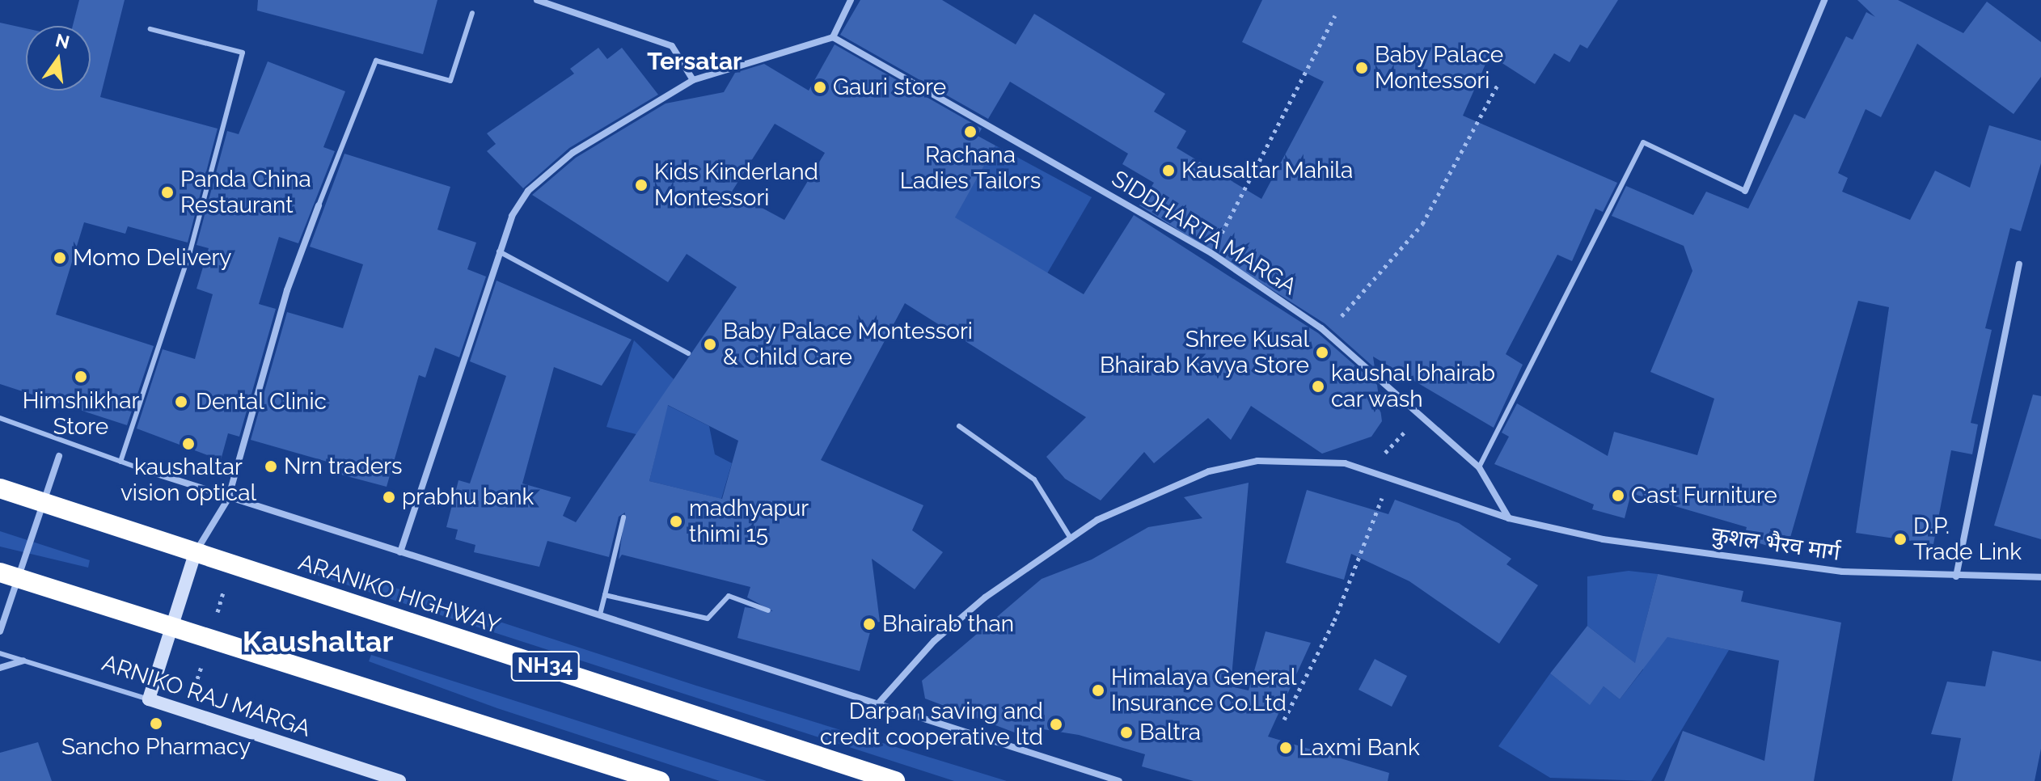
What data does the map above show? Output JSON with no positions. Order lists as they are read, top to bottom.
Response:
{
  "streets": {
    "highway": ["ARANIKO HIGHWAY", "NH34"],
    "main road": ["ARNIKO RAJ MARGA"],
    "street": ["SIDDHARTA MARGA", "कुशल‌ भैरव मार्ग"]
  },
  "crossings": [
    ["SIDDHARTA MARGA", "कुशल‌ भैरव मार्ग"]
  ],
  "districts": ["Tersatar", "Kaushaltar"],
  "places": [
    "Baby Palace Montessori",
    "Gauri store",
    "Rachana Ladies Tailors",
    "Kausaltar Mahila",
    "Kids Kinderland Montessori",
    "Panda China Restaurant",
    "Momo Delivery",
    "Baby Palace Montessori & Child Care",
    "Shree Kusal Bhairab Kavya Store",
    "Himshikhar Store",
    "kaushal bhairab car wash",
    "Dental Clinic",
    "kaushaltar vision optical",
    "Nrn traders",
    "Cast Furniture",
    "prabhu bank",
    "madhyapur thimi 15",
    "D.P. Trade Link",
    "Bhairab than",
    "Himalaya General Insurance Co.Ltd",
    "Sancho Pharmacy",
    "Darpan saving and credit cooperative ltd",
    "Baltra",
    "Laxmi Bank"
  ],
  "north": "top"
}
